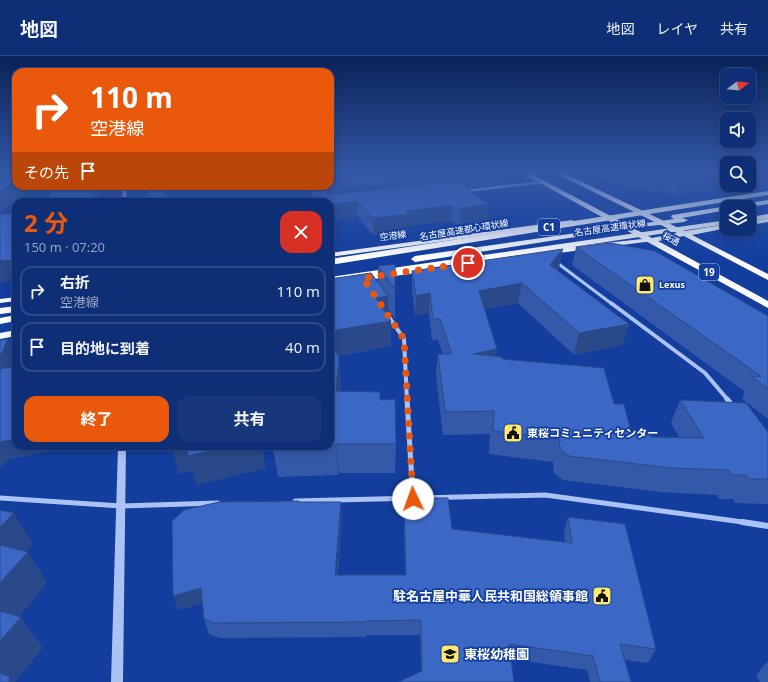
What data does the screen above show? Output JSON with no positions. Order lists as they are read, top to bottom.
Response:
{
  "streets": {
    "highway": [
      "C1",
      "名古屋高速環状線",
      "名古屋高速都心環状線",
      "空港線",
      "桜通",
      "19"
    ]
  },
  "crossings": [
    ["空港線", "桜通"]
  ],
  "places": {
    "shop": ["Lexus"],
    "public building": ["東桜コミュニティセンター", "駐名古屋中華人民共和国総領事館"],
    "school or university": ["東桜幼稚園"]
  },
  "north": "right",
  "page": {
    "header": "地図",
    "nav": ["地図", "レイヤ", "共有"],
    "turn": ["110 m", "空港線"],
    "then": "その先",
    "heading": ["2 分", "150 m · 07:20"],
    "list": [
      {
        "name": "右折",
        "note": "空港線",
        "value": "110 m"
      },
      {
        "name": "目的地に到着",
        "value": "40 m"
      }
    ],
    "buttons": ["終了", "共有"]
  }
}
